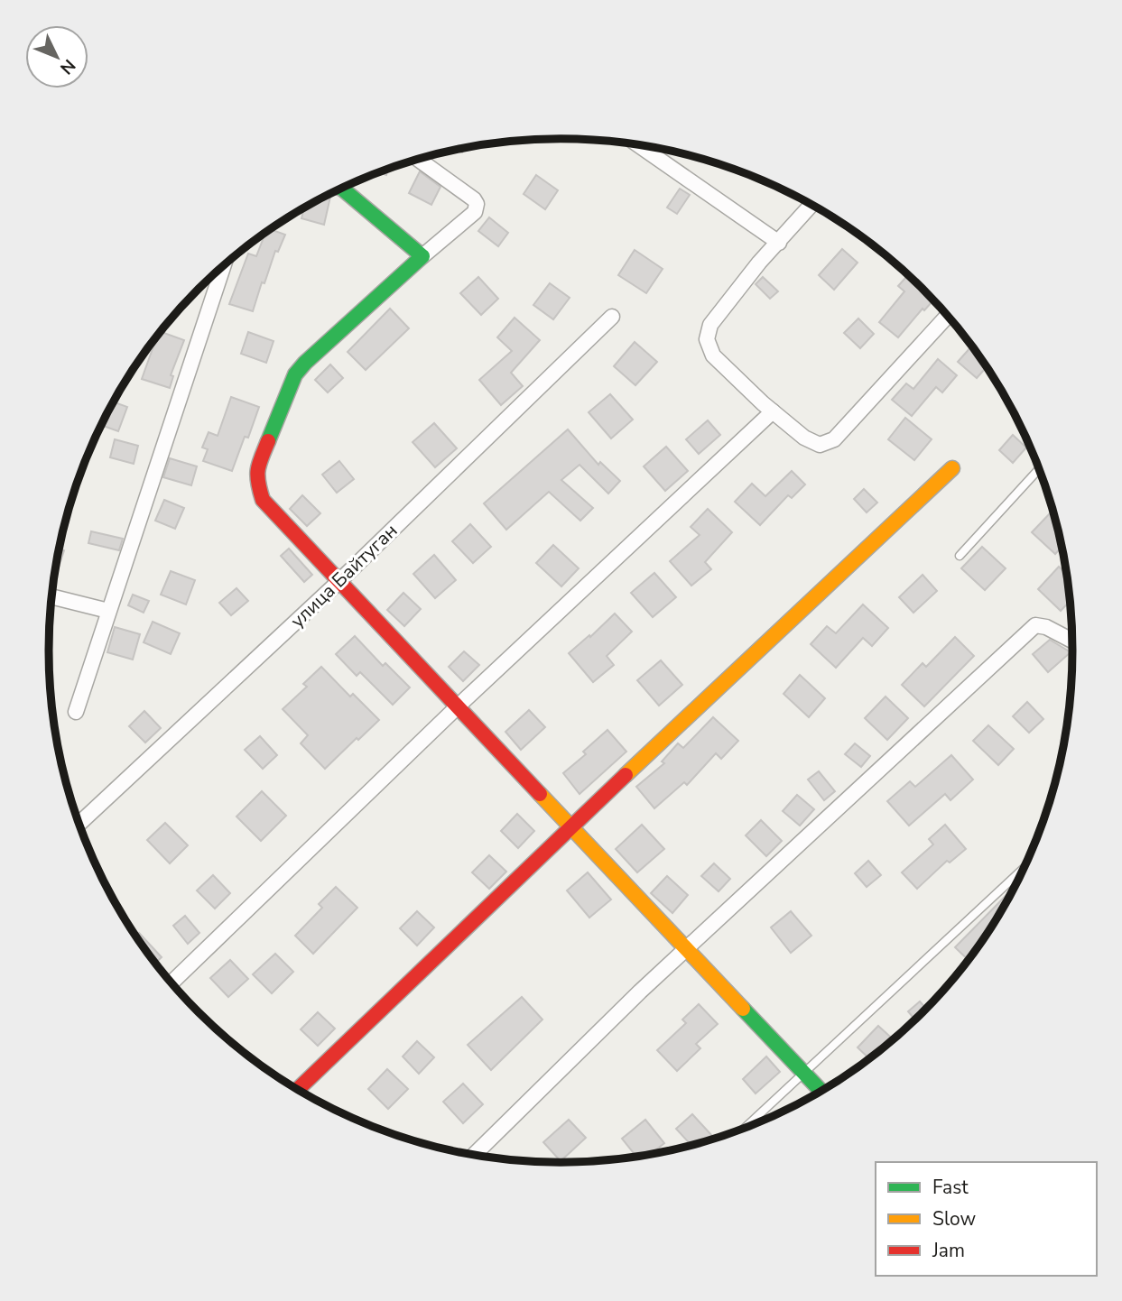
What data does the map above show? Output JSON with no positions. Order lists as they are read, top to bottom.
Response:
{
  "streets": {
    "street": ["улица Байтуган"]
  },
  "legend": ["Fast", "Slow", "Jam"],
  "north": "bottom right"
}
